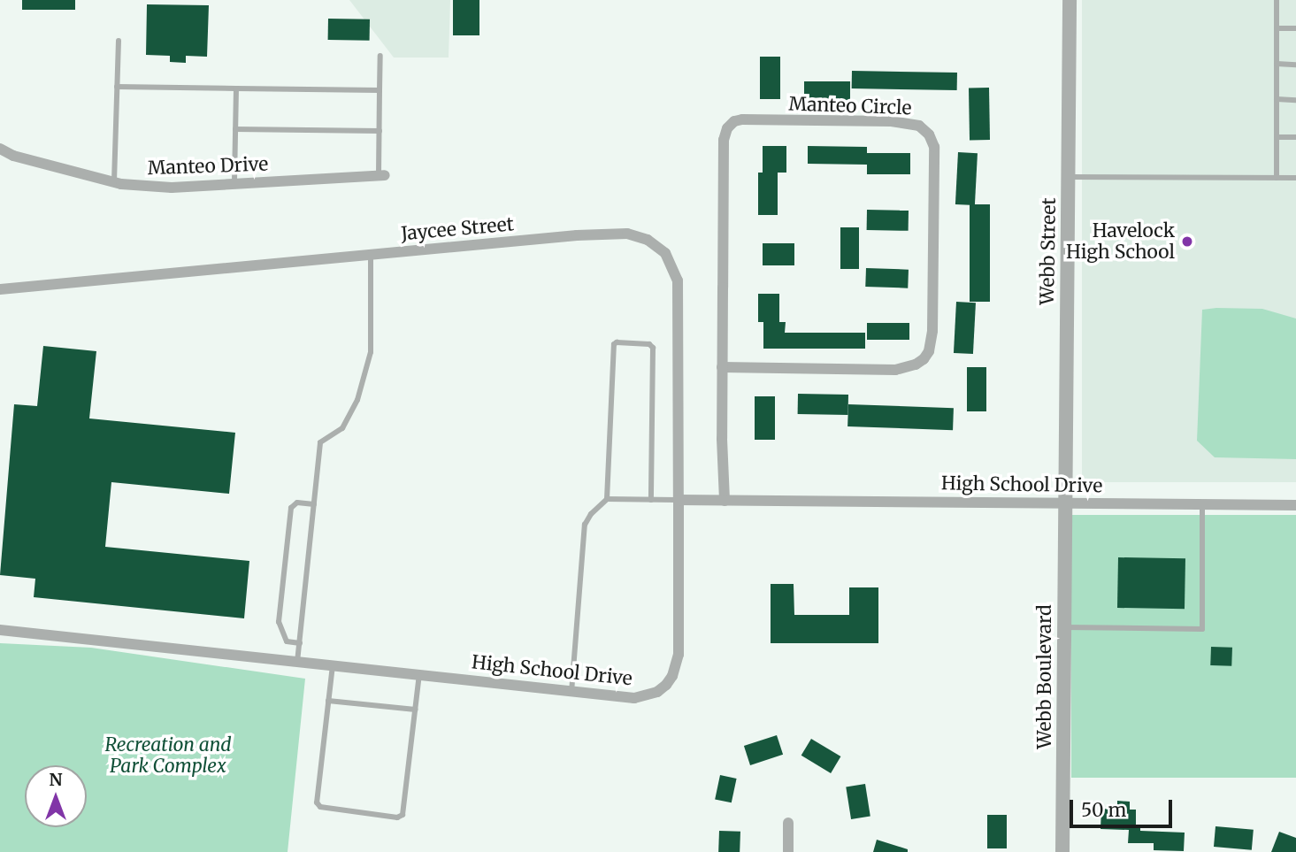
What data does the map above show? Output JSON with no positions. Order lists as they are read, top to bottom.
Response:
{
  "streets": {
    "street": [
      "Manteo Circle",
      "Manteo Drive",
      "Jaycee Street",
      "Webb Street",
      "High School Drive",
      "Webb Boulevard"
    ]
  },
  "crossings": [
    ["Manteo Circle", "High School Drive"],
    ["Jaycee Street", "High School Drive"],
    ["Webb Street", "High School Drive"],
    ["Webb Street", "Webb Boulevard"],
    ["High School Drive", "Webb Boulevard"]
  ],
  "parks": ["Recreation and Park Complex"],
  "places": ["Havelock High School"],
  "scale_bar": "50 m",
  "north": "top"
}
